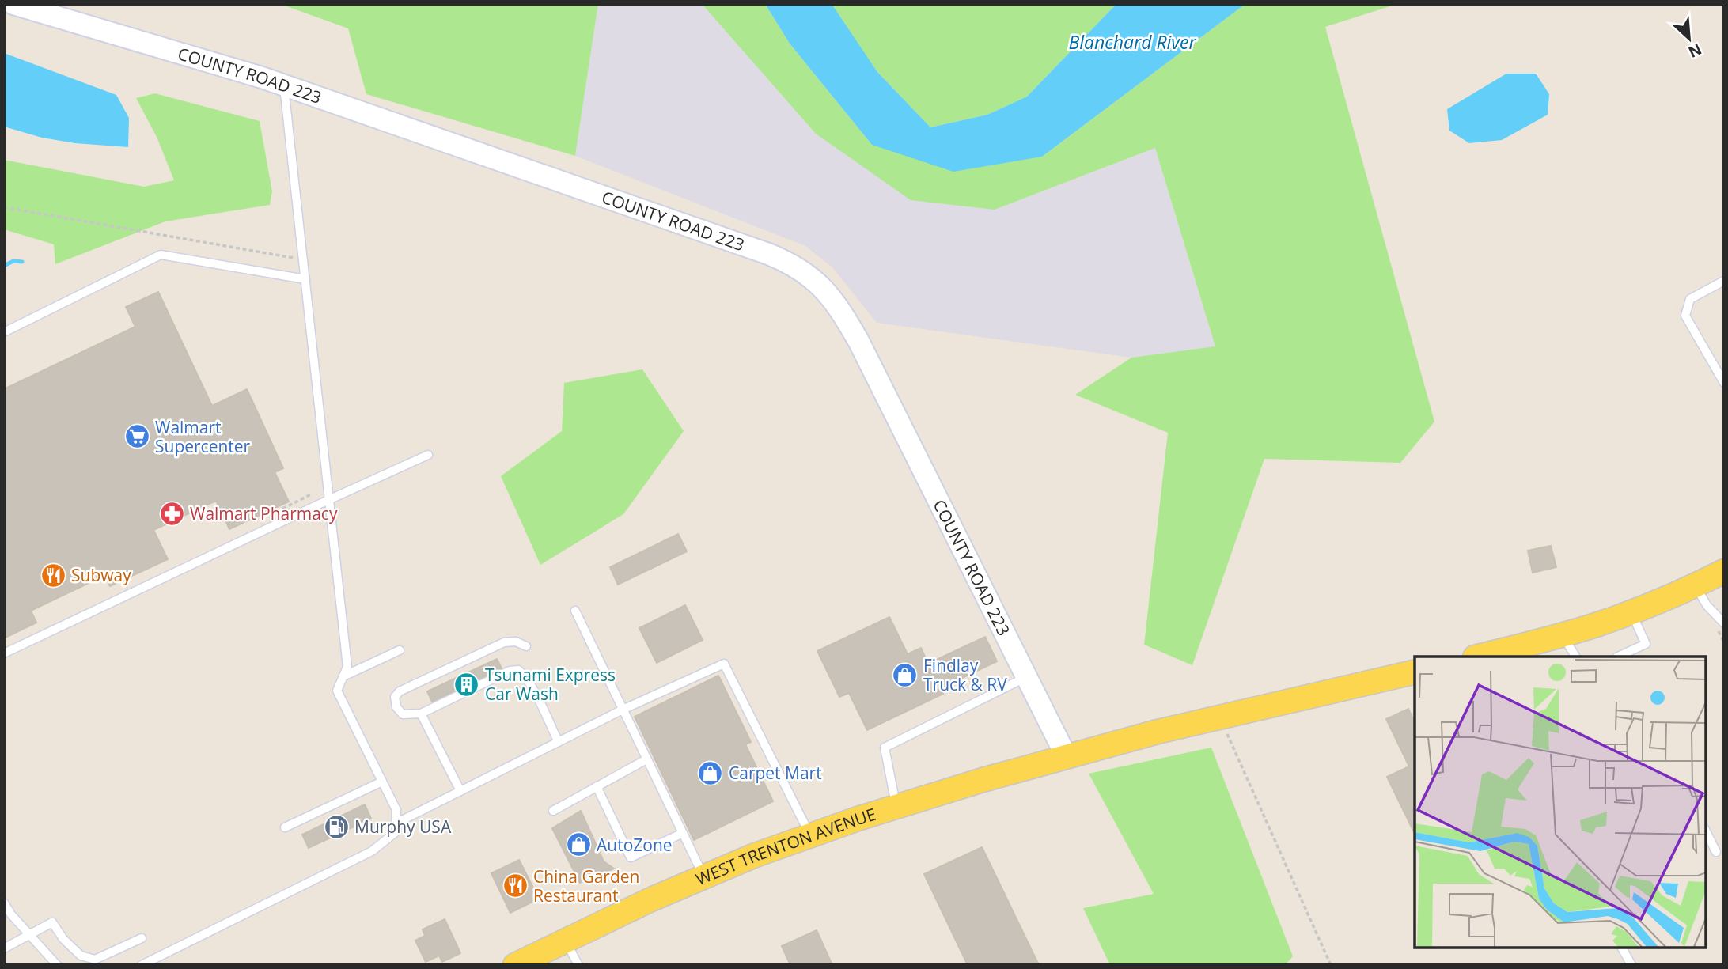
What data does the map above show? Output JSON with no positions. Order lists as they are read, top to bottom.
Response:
{
  "streets": {
    "main road": ["WEST TRENTON AVENUE"],
    "street": ["COUNTY ROAD 223"]
  },
  "crossings": [
    ["COUNTY ROAD 223", "WEST TRENTON AVENUE"]
  ],
  "water": ["Blanchard River"],
  "places": {
    "supermarket": ["Walmart Supercenter"],
    "pharmacy": ["Walmart Pharmacy"],
    "restaurant": ["Subway", "China Garden Restaurant"],
    "shop": ["Findlay Truck & RV", "Carpet Mart", "AutoZone"],
    "building": ["Tsunami Express Car Wash"],
    "fuel station": ["Murphy USA"]
  },
  "north": "bottom right"
}
